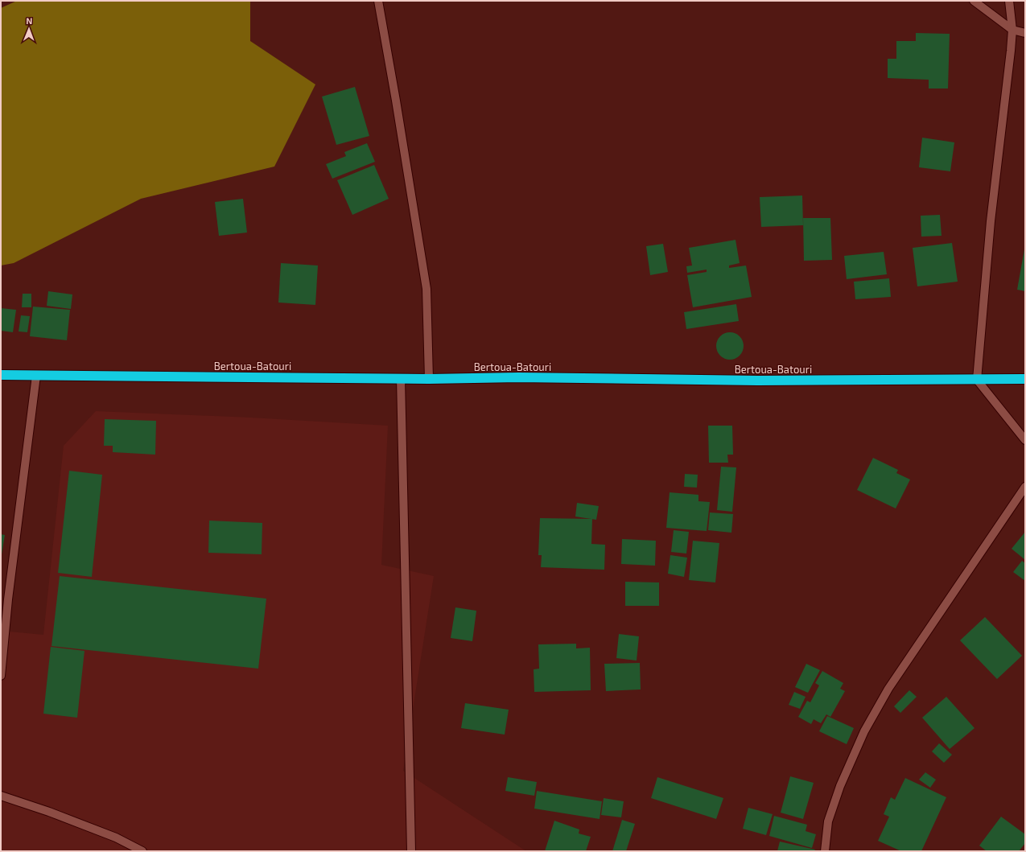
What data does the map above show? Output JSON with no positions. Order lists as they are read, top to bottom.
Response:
{
  "streets": {
    "highway": ["Bertoua-Batouri"]
  },
  "north": "top"
}
